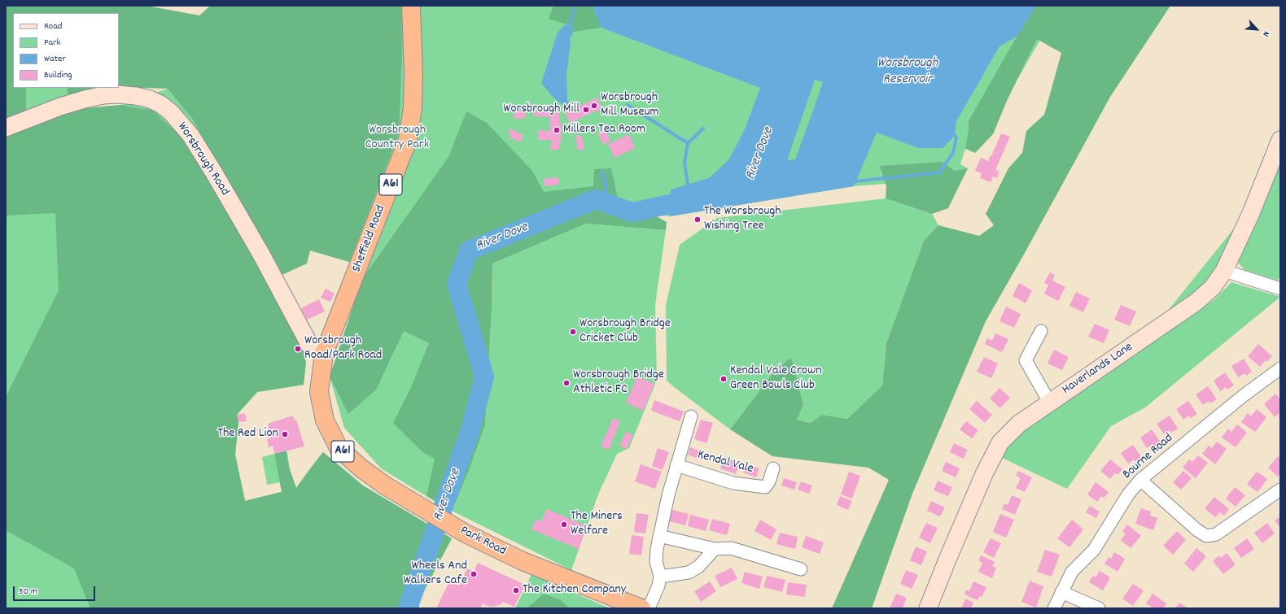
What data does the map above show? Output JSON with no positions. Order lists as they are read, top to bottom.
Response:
{
  "streets": {
    "highway": ["A61", "Sheffield Road", "Park Road"],
    "street": [
      "Worsbrough Road",
      "Haverlands Lane",
      "Bourne Road",
      "Kendal Vale"
    ]
  },
  "crossings": [
    ["Worsbrough Road", "Sheffield Road"],
    ["Worsbrough Road", "Park Road"],
    ["Sheffield Road", "Park Road"]
  ],
  "water": ["Worsbrough Reservoir", "River Dove"],
  "parks": ["Worsbrough Country Park"],
  "places": [
    "Worsbrough Mill Museum",
    "Worsbrough Mill",
    "Millers Tea Room",
    "The Worsbrough Wishing Tree",
    "Worsbrough Bridge Cricket Club",
    "Worsbrough Road/Park Road",
    "Kendal Vale Crown Green Bowls Club",
    "Worsbrough Bridge Athletic FC",
    "The Red Lion",
    "The Miners Welfare",
    "Wheels And Walkers Cafe",
    "The Kitchen Company"
  ],
  "legend": [
    "Road",
    "Park",
    "Water",
    "Building"
  ],
  "scale_bar": "50 m",
  "north": "bottom right"
}
